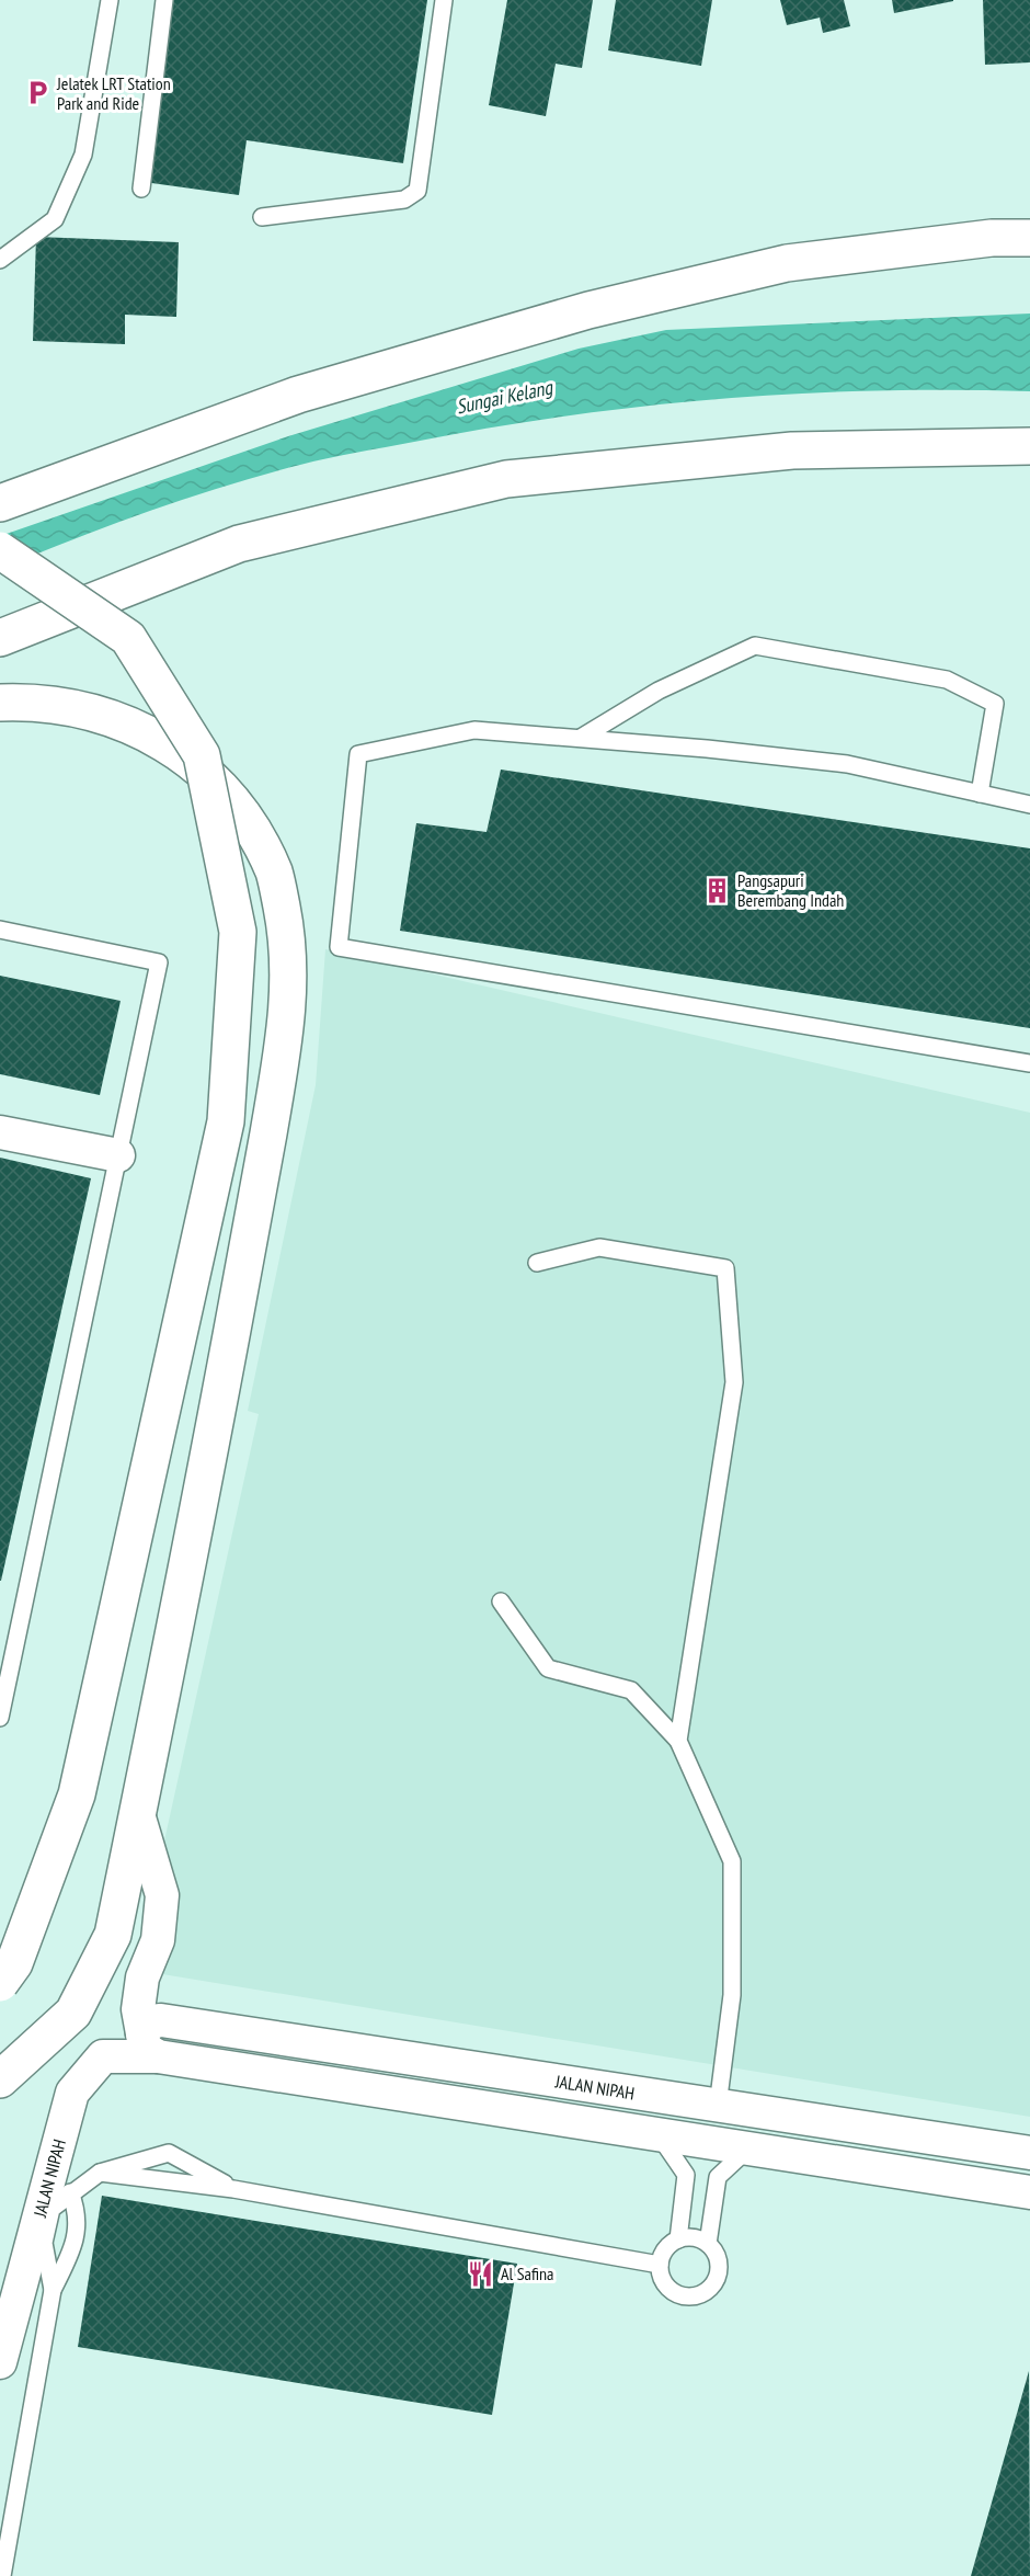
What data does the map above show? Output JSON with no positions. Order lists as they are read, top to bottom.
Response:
{
  "streets": {
    "street": ["JALAN NIPAH"]
  },
  "water": ["Sungai Kelang"],
  "places": {
    "parking": ["Jelatek LRT Station Park and Ride"],
    "building": ["Pangsapuri Berembang Indah"],
    "restaurant": ["Al Safina"]
  }
}
